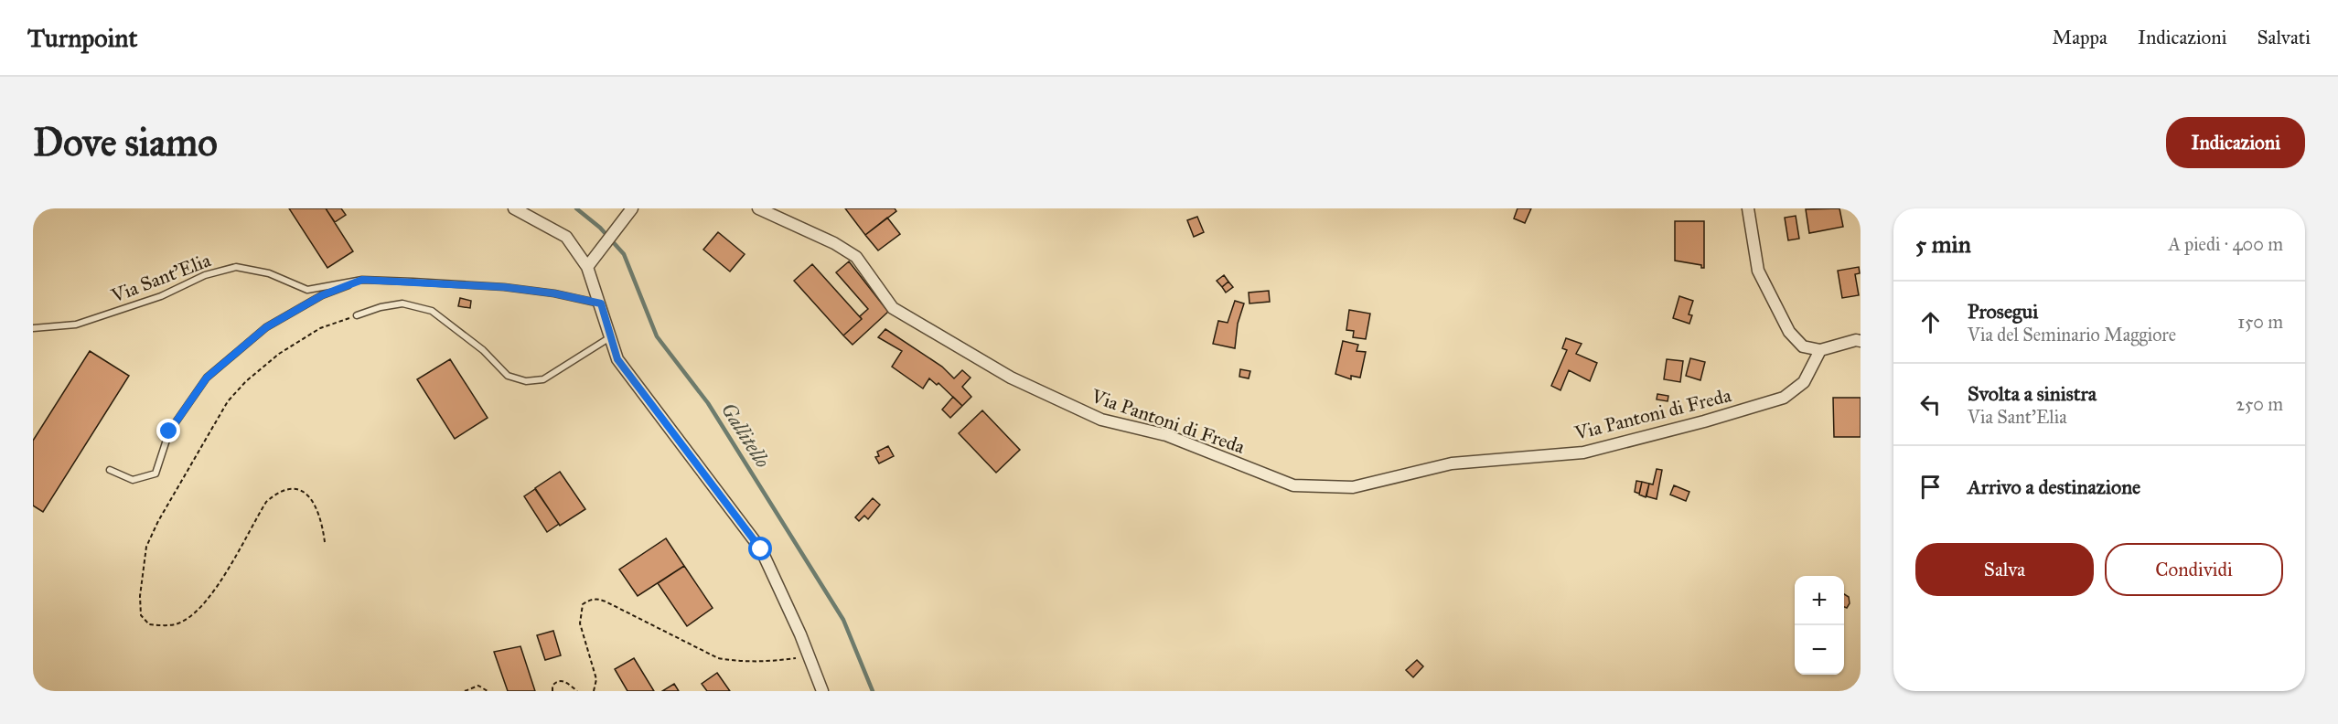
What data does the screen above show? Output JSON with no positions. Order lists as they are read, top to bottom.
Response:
{
  "streets": {
    "street": ["Via Pantoni di Freda"],
    "lane": ["Via Sant'Elia"]
  },
  "water": ["Gallitello"],
  "page": {
    "header": "Turnpoint",
    "nav": ["Mappa", "Indicazioni", "Salvati"],
    "buttons": [
      "Indicazioni",
      ["Salva", "Condividi"]
    ],
    "title": "Dove siamo",
    "heading": ["5 min", "A piedi · 400 m"],
    "list": [
      ["Prosegui", "Via del Seminario Maggiore", "150 m"],
      ["Svolta a sinistra", "Via Sant'Elia", "250 m"],
      "Arrivo a destinazione"
    ],
    "map_buttons": ["+", "−"]
  }
}
